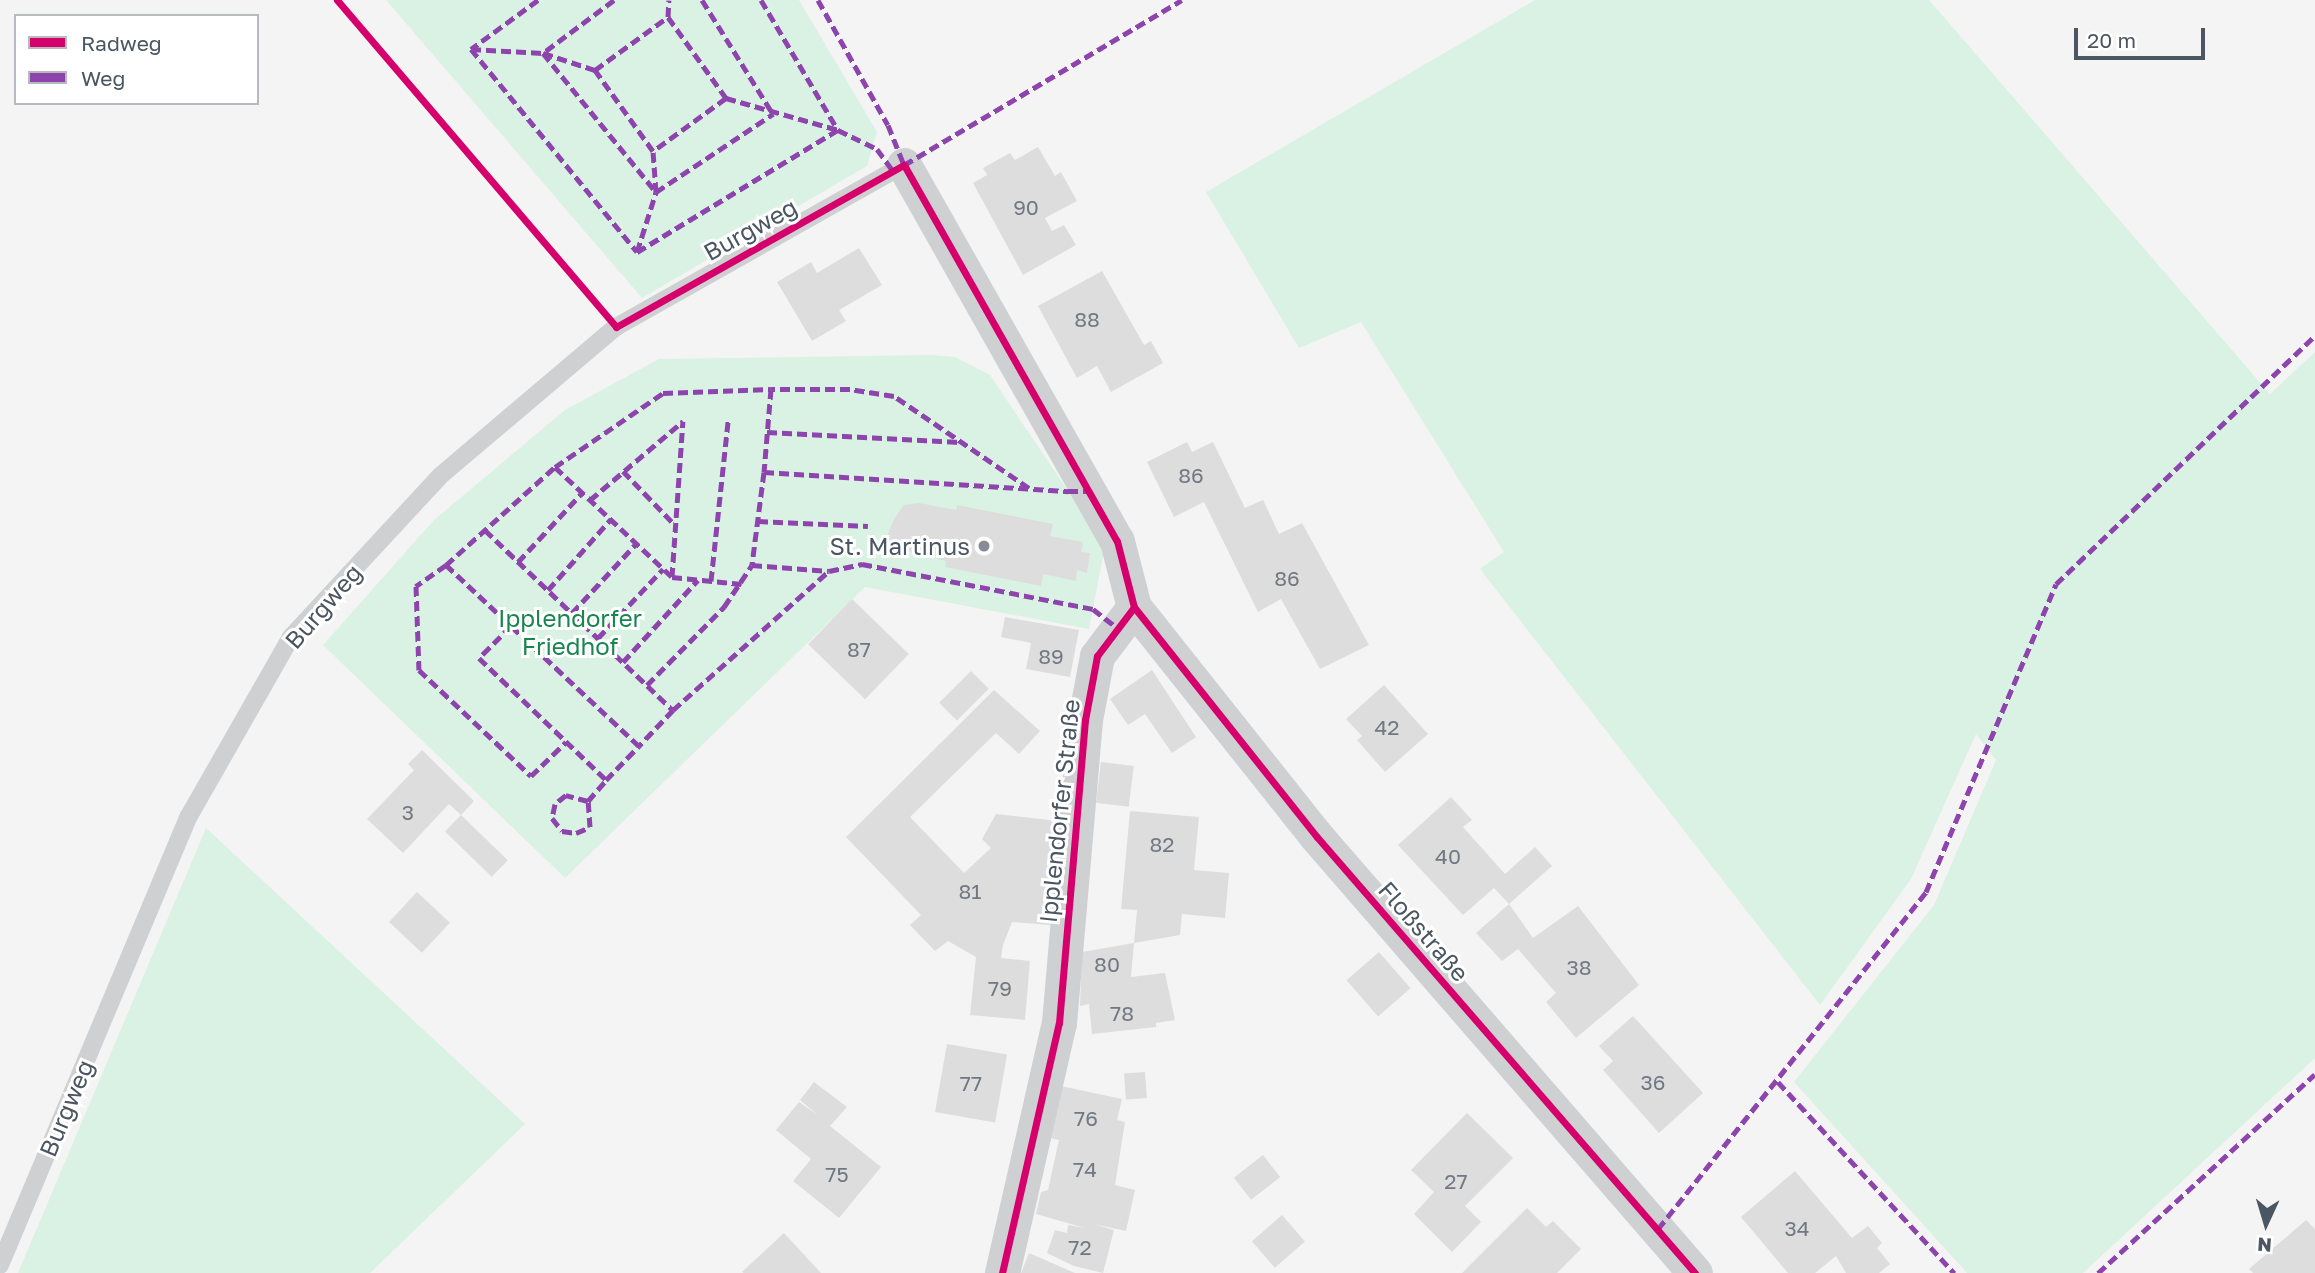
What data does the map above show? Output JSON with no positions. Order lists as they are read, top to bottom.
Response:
{
  "streets": {
    "street": ["Ipplendorfer Straße", "Floßstraße"],
    "lane": ["Burgweg"]
  },
  "crossings": [
    ["Ipplendorfer Straße", "Floßstraße"]
  ],
  "parks": ["Ipplendorfer Friedhof"],
  "places": ["St. Martinus"],
  "house_numbers": [
    "90",
    "88",
    "86",
    "86",
    "87",
    "89",
    "42",
    "3",
    "82",
    "40",
    "81",
    "80",
    "38",
    "79",
    "78",
    "36",
    "77",
    "76",
    "74",
    "75",
    "27",
    "34",
    "72"
  ],
  "legend": ["Radweg", "Weg"],
  "scale_bar": "20 m",
  "north": "bottom"
}
